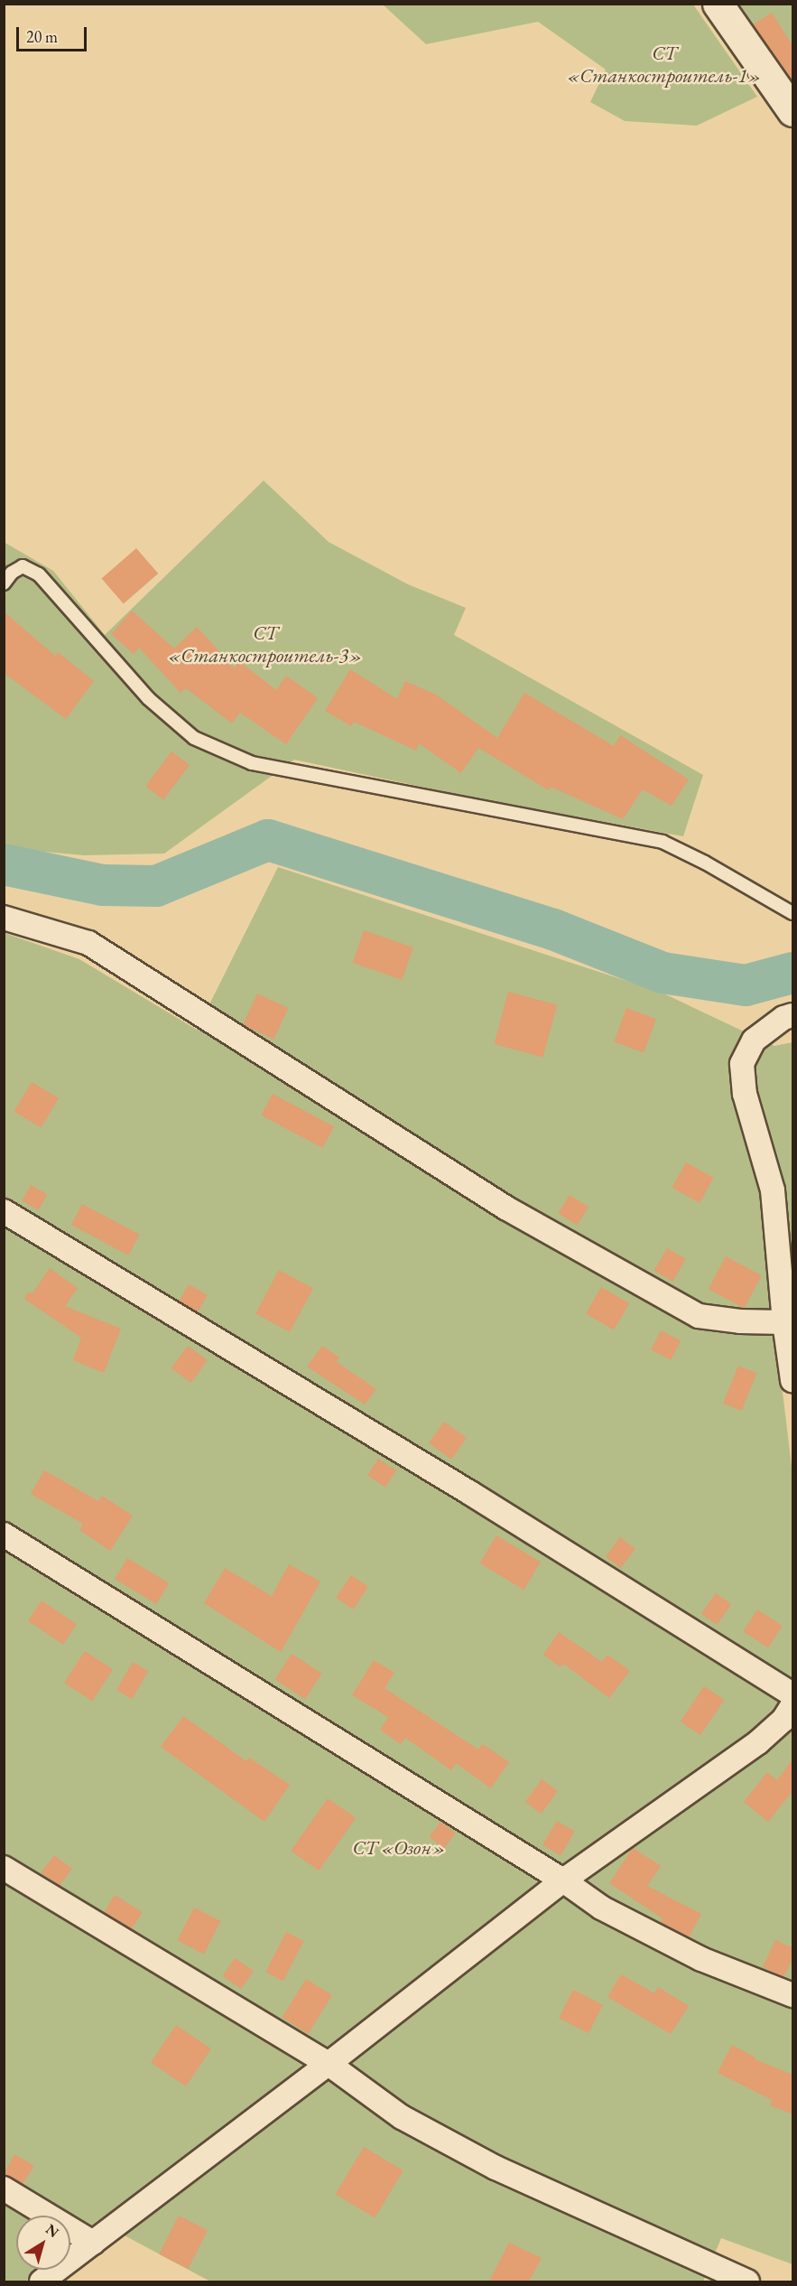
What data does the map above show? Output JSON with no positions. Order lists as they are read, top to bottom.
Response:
{
  "parks": ["СТ «Станкостроитель-1»", "СТ «Станкостроитель-3»", "СТ «Озон»"],
  "scale_bar": "20 m",
  "north": "top right"
}
